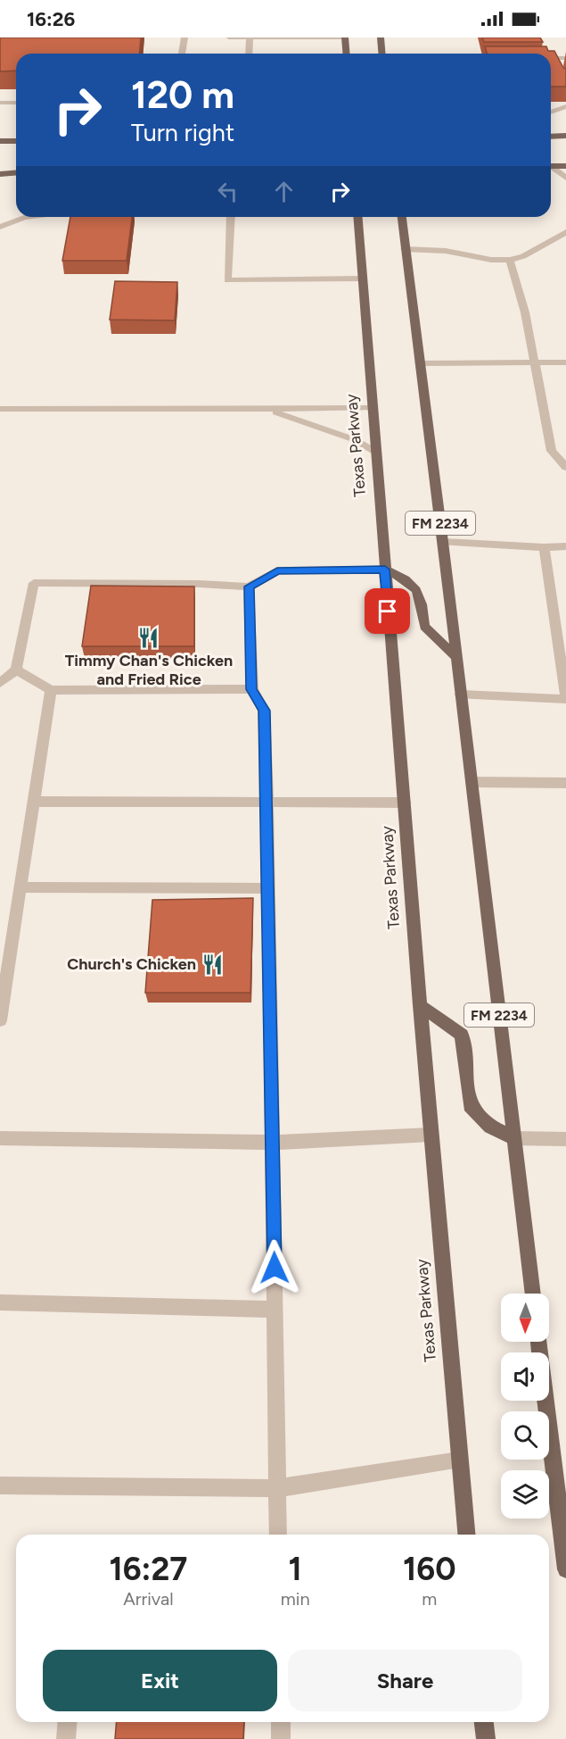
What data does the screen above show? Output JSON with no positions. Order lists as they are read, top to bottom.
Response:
{
  "streets": {
    "main road": ["Texas Parkway", "FM 2234"]
  },
  "places": {
    "restaurant": ["Timmy Chan's Chicken and Fried Rice", "Church's Chicken"]
  },
  "north": "bottom",
  "page": {
    "status": "16:26",
    "turn": ["120 m", "Turn right"],
    "eta": [
      "16:27",
      "Arrival",
      "1",
      "min",
      "160",
      "m"
    ],
    "buttons": ["Exit", "Share"]
  }
}
